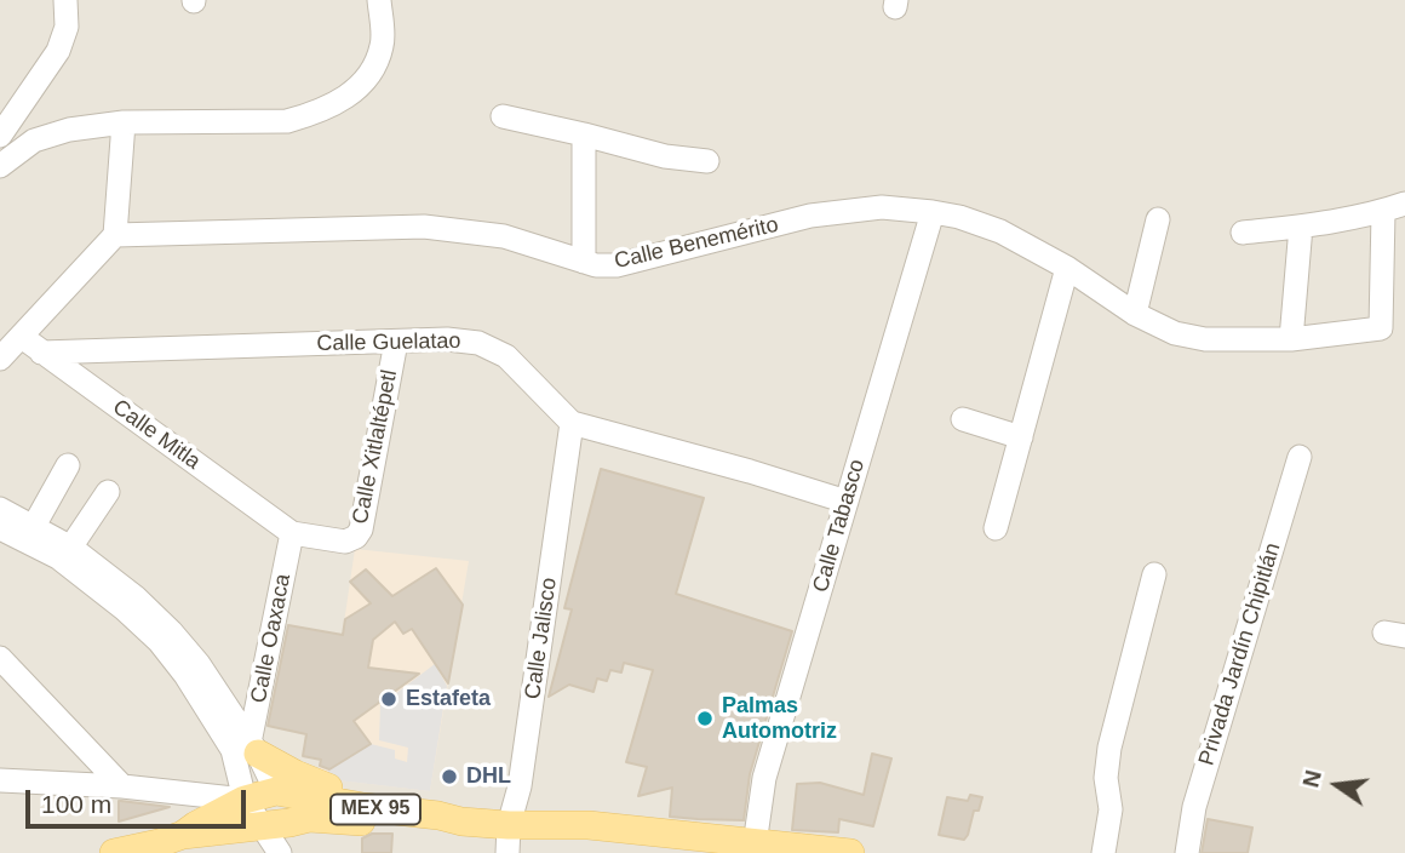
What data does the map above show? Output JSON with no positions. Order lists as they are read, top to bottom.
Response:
{
  "streets": {
    "main road": ["MEX 95"],
    "street": [
      "Calle Benemérito",
      "Calle Guelatao",
      "Calle Mitla",
      "Calle Xitlaltépetl",
      "Calle Tabasco",
      "Calle Oaxaca",
      "Calle Jalisco",
      "Privada Jardín Chipitlán"
    ]
  },
  "crossings": [
    ["Calle Benemérito", "Calle Tabasco"],
    ["Calle Guelatao", "Calle Mitla"],
    ["Calle Guelatao", "Calle Xitlaltépetl"],
    ["Calle Guelatao", "Calle Jalisco"],
    ["Calle Mitla", "Calle Xitlaltépetl"],
    ["Calle Mitla", "Calle Oaxaca"],
    ["Calle Xitlaltépetl", "Calle Oaxaca"],
    ["Calle Tabasco", "MEX 95"],
    ["Calle Jalisco", "MEX 95"]
  ],
  "places": ["Estafeta", "Palmas Automotriz", "DHL"],
  "scale_bar": "100 m",
  "north": "left"
}
